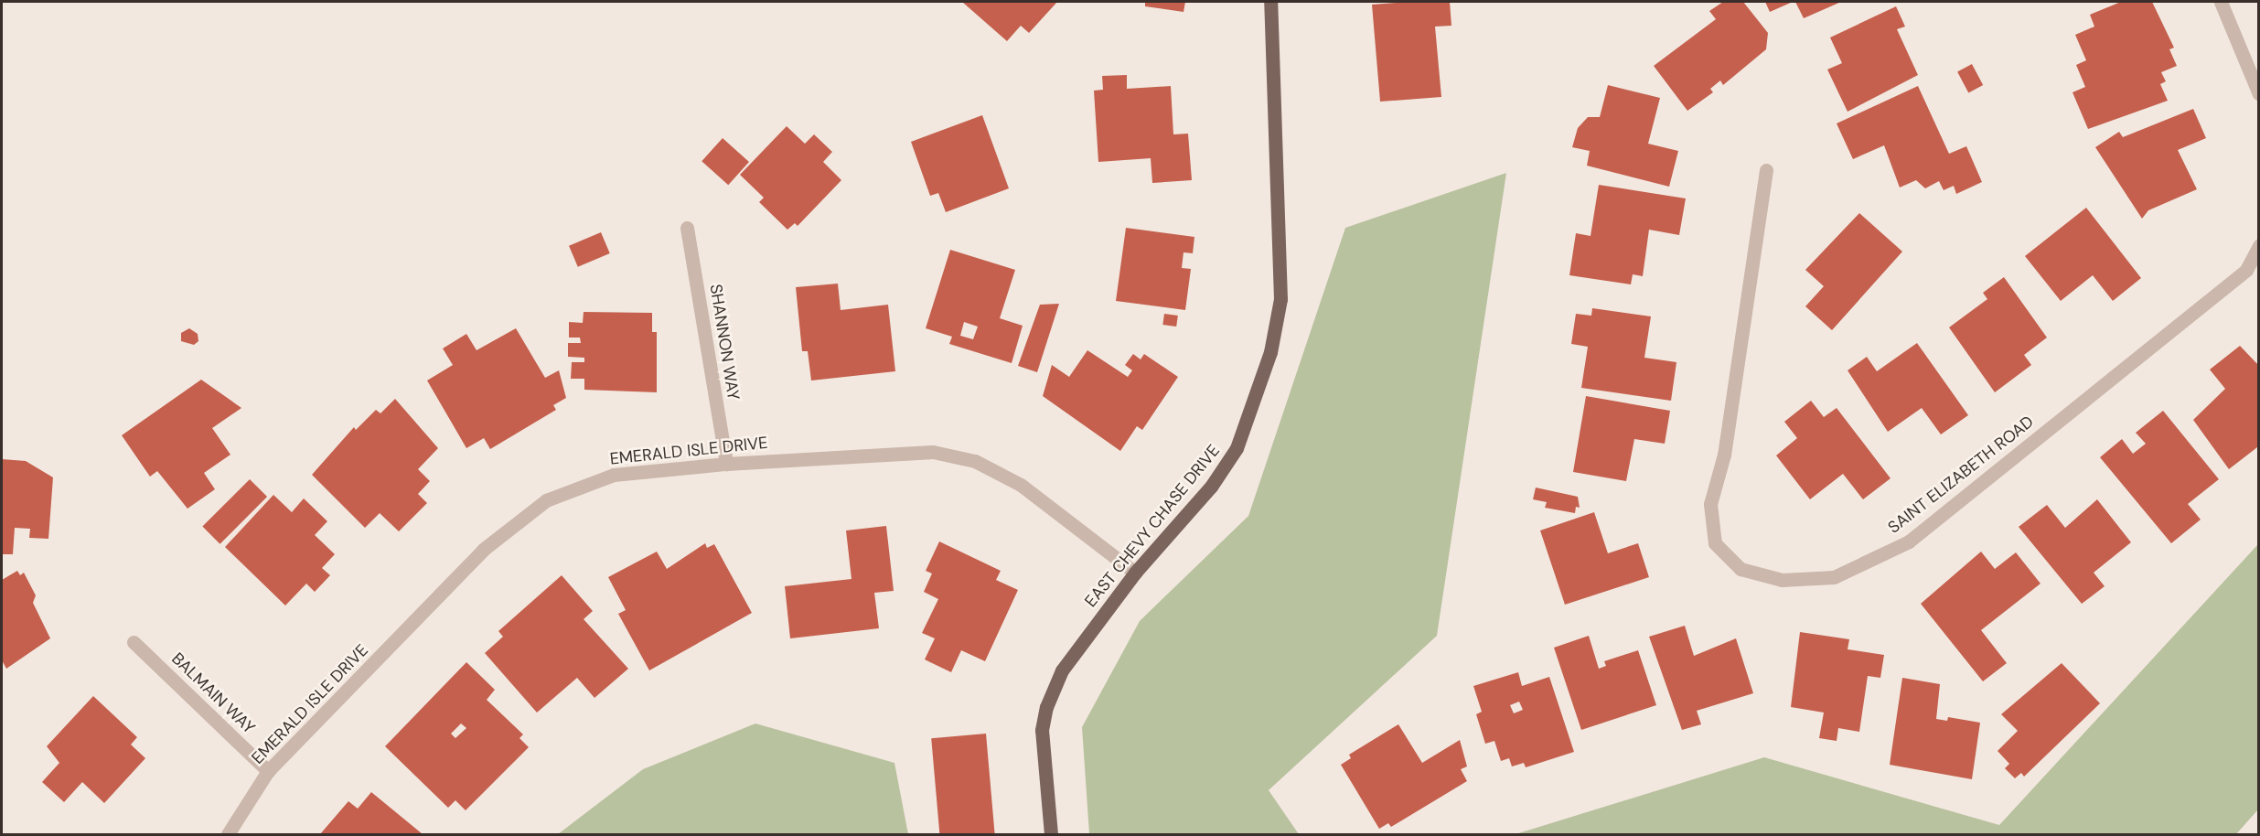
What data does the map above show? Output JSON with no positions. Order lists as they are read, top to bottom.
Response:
{
  "streets": {
    "main road": ["EAST CHEVY CHASE DRIVE"],
    "street": [
      "SHANNON WAY",
      "EMERALD ISLE DRIVE",
      "SAINT ELIZABETH ROAD",
      "BALMAIN WAY"
    ]
  },
  "crossings": [
    ["SHANNON WAY", "EMERALD ISLE DRIVE"],
    ["EMERALD ISLE DRIVE", "EAST CHEVY CHASE DRIVE"],
    ["EMERALD ISLE DRIVE", "BALMAIN WAY"]
  ]
}
